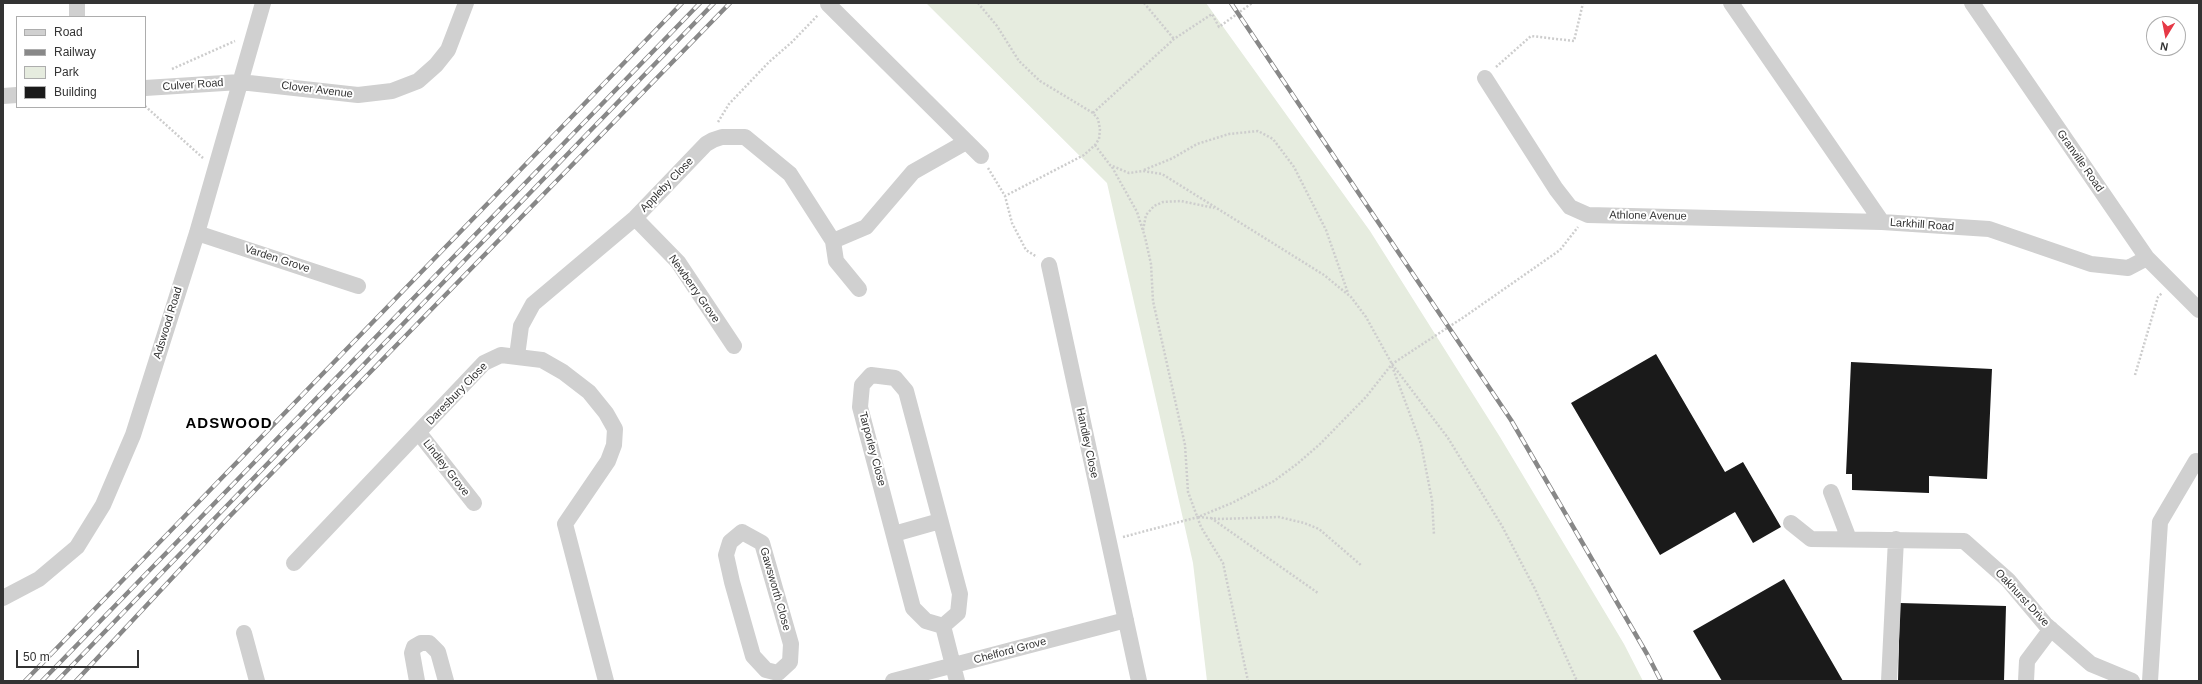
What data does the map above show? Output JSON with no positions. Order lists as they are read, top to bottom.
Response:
{
  "streets": {
    "street": [
      "Culver Road",
      "Clover Avenue",
      "Granville Road",
      "Appleby Close",
      "Athlone Avenue",
      "Larkhill Road",
      "Varden Grove",
      "Newberry Grove",
      "Adswood Road",
      "Daresbury Close",
      "Handley Close",
      "Tarporley Close",
      "Lindley Grove",
      "Gawsworth Close",
      "Oakhurst Drive",
      "Chelford Grove"
    ]
  },
  "crossings": [
    ["Culver Road", "Clover Avenue"],
    ["Culver Road", "Adswood Road"],
    ["Clover Avenue", "Adswood Road"],
    ["Granville Road", "Larkhill Road"],
    ["Appleby Close", "Newberry Grove"],
    ["Appleby Close", "Daresbury Close"],
    ["Athlone Avenue", "Larkhill Road"],
    ["Varden Grove", "Adswood Road"],
    ["Daresbury Close", "Lindley Grove"],
    ["Handley Close", "Chelford Grove"]
  ],
  "districts": ["ADSWOOD"],
  "legend": [
    "Road",
    "Railway",
    "Park",
    "Building"
  ],
  "scale_bar": "50 m",
  "north": "bottom"
}
